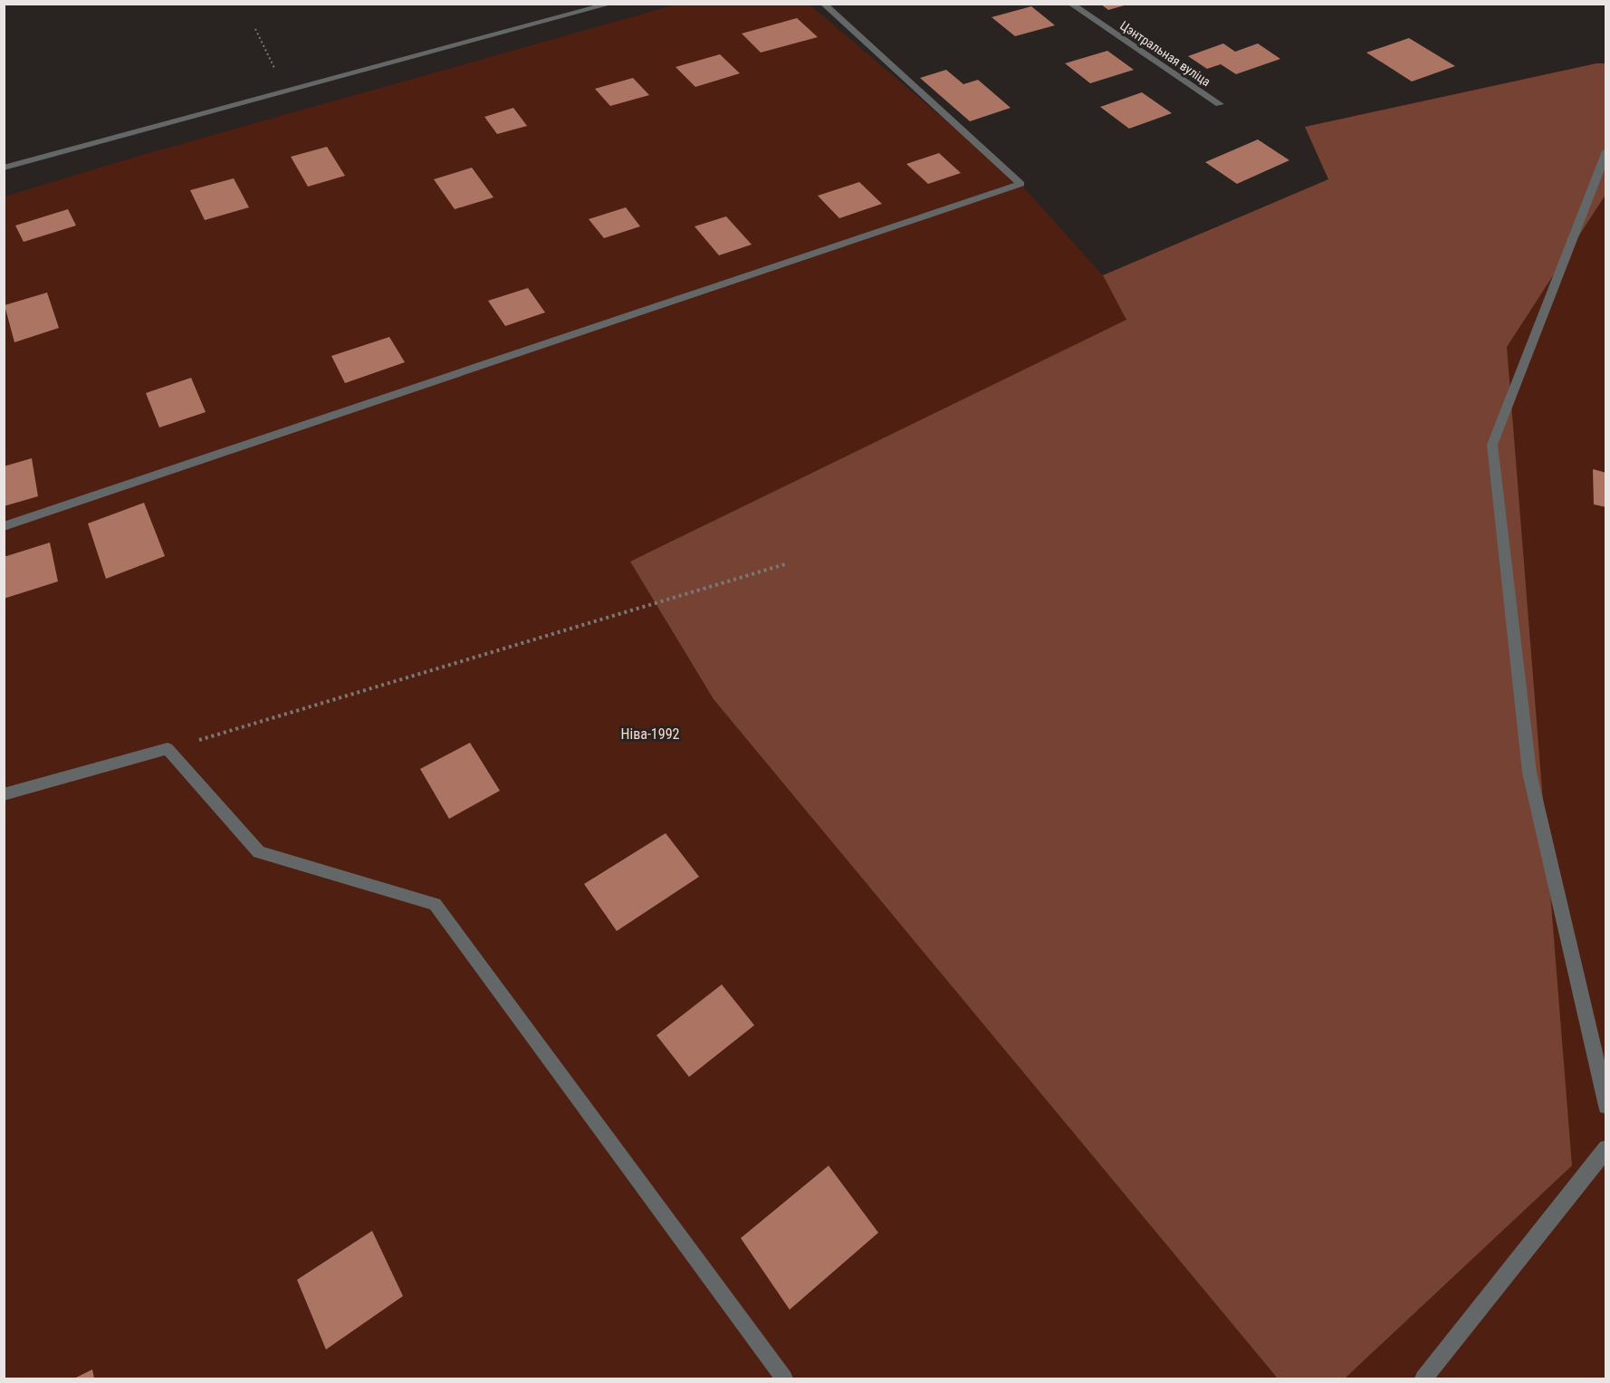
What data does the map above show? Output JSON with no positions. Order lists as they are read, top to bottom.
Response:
{
  "streets": {
    "street": ["Цэнтральная вуліца"]
  },
  "parks": ["Ніва-1992"]
}
